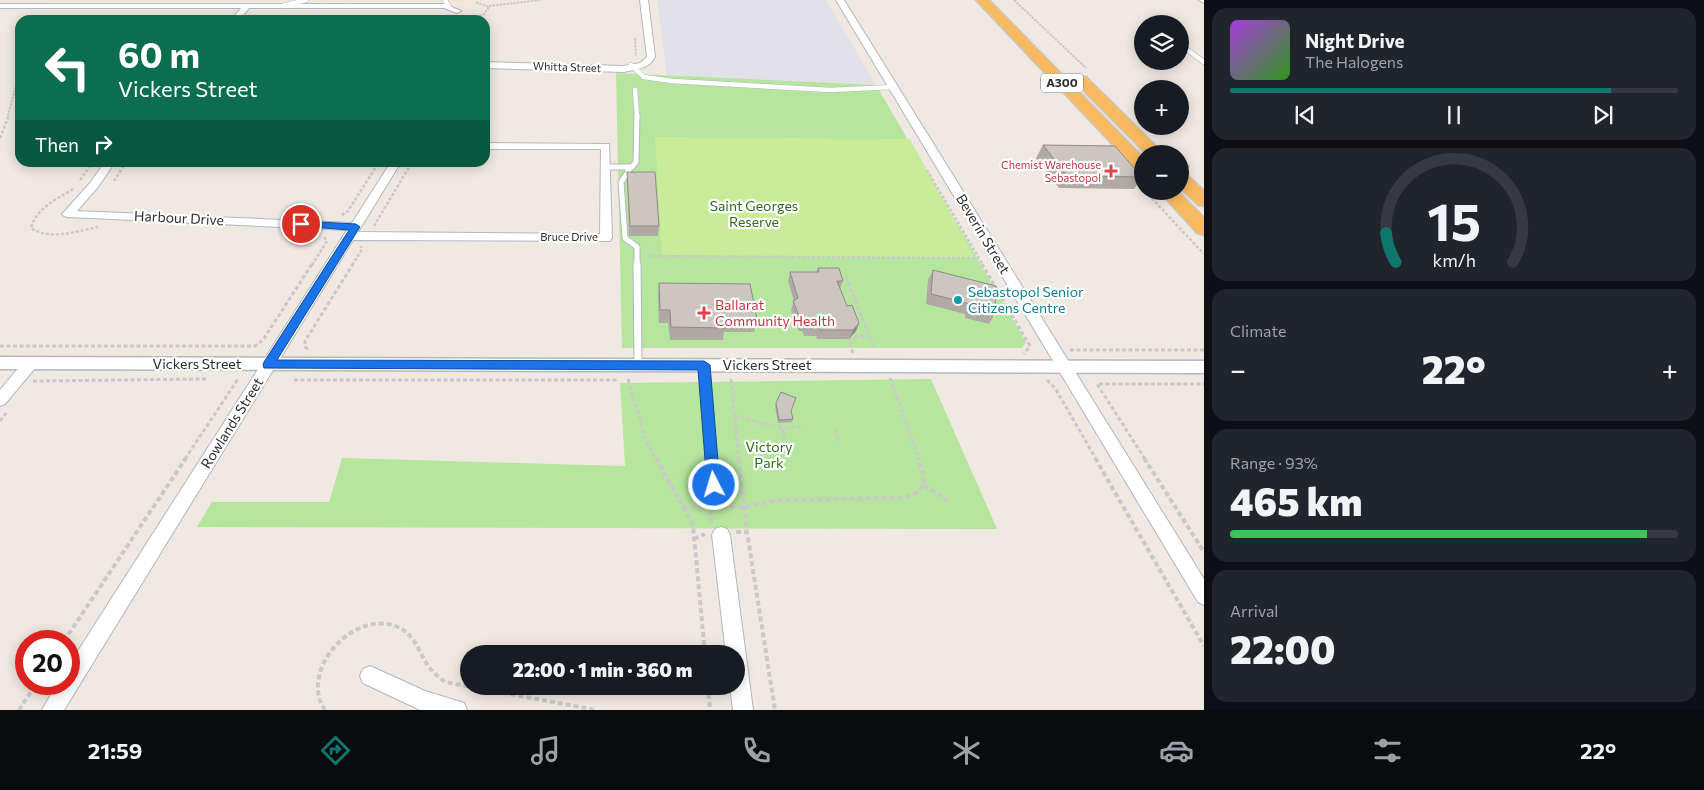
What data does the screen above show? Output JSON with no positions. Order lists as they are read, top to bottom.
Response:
{
  "streets": {
    "highway": ["A300"],
    "street": [
      "Whitta Street",
      "Harbour Drive",
      "Beverin Street",
      "Bruce Drive",
      "Vickers Street",
      "Rowlands Street"
    ]
  },
  "crossings": [
    ["Harbour Drive", "Bruce Drive"],
    ["Harbour Drive", "Rowlands Street"],
    ["Beverin Street", "Vickers Street"],
    ["Bruce Drive", "Rowlands Street"],
    ["Vickers Street", "Rowlands Street"]
  ],
  "parks": ["Saint Georges Reserve", "Victory Park"],
  "places": {
    "health": ["Chemist Warehouse Sebastopol", "Ballarat Community Health"],
    "other": ["Sebastopol Senior Citizens Centre"]
  },
  "page": {
    "map_buttons": ["+", "−"],
    "turn": ["60 m", "Vickers Street"],
    "song": ["Night Drive", "The Halogens"],
    "then": "Then",
    "tile": [
      "Climate",
      ["Range · 93%", "465 km"],
      ["Arrival", "22:00"]
    ],
    "heat": ["−", "22°", "+"],
    "limit": "20",
    "trip": "22:00 · 1 min · 360 m",
    "tabs": ["21:59", "22°"],
    "gauge": ["15", "km/h"]
  }
}
